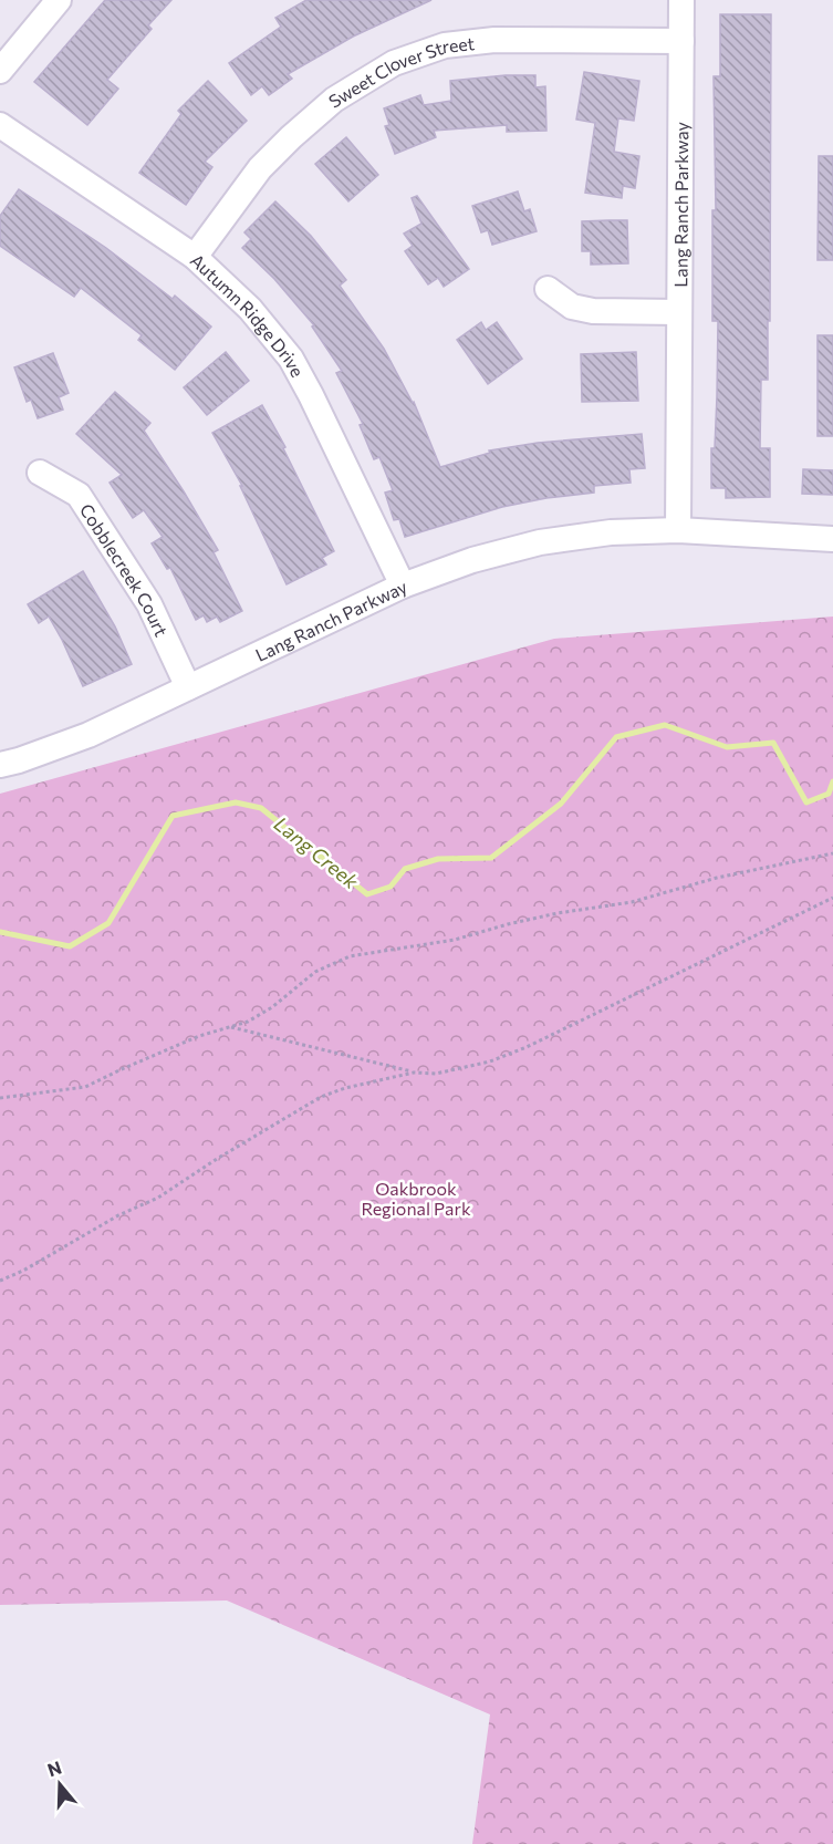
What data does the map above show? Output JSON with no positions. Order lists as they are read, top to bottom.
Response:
{
  "streets": {
    "street": [
      "Sweet Clover Street",
      "Lang Ranch Parkway",
      "Autumn Ridge Drive",
      "Cobblecreek Court"
    ]
  },
  "crossings": [
    ["Sweet Clover Street", "Lang Ranch Parkway"],
    ["Sweet Clover Street", "Autumn Ridge Drive"],
    ["Lang Ranch Parkway", "Autumn Ridge Drive"],
    ["Lang Ranch Parkway", "Cobblecreek Court"]
  ],
  "water": ["Lang Creek"],
  "parks": ["Oakbrook Regional Park"],
  "north": "top"
}
